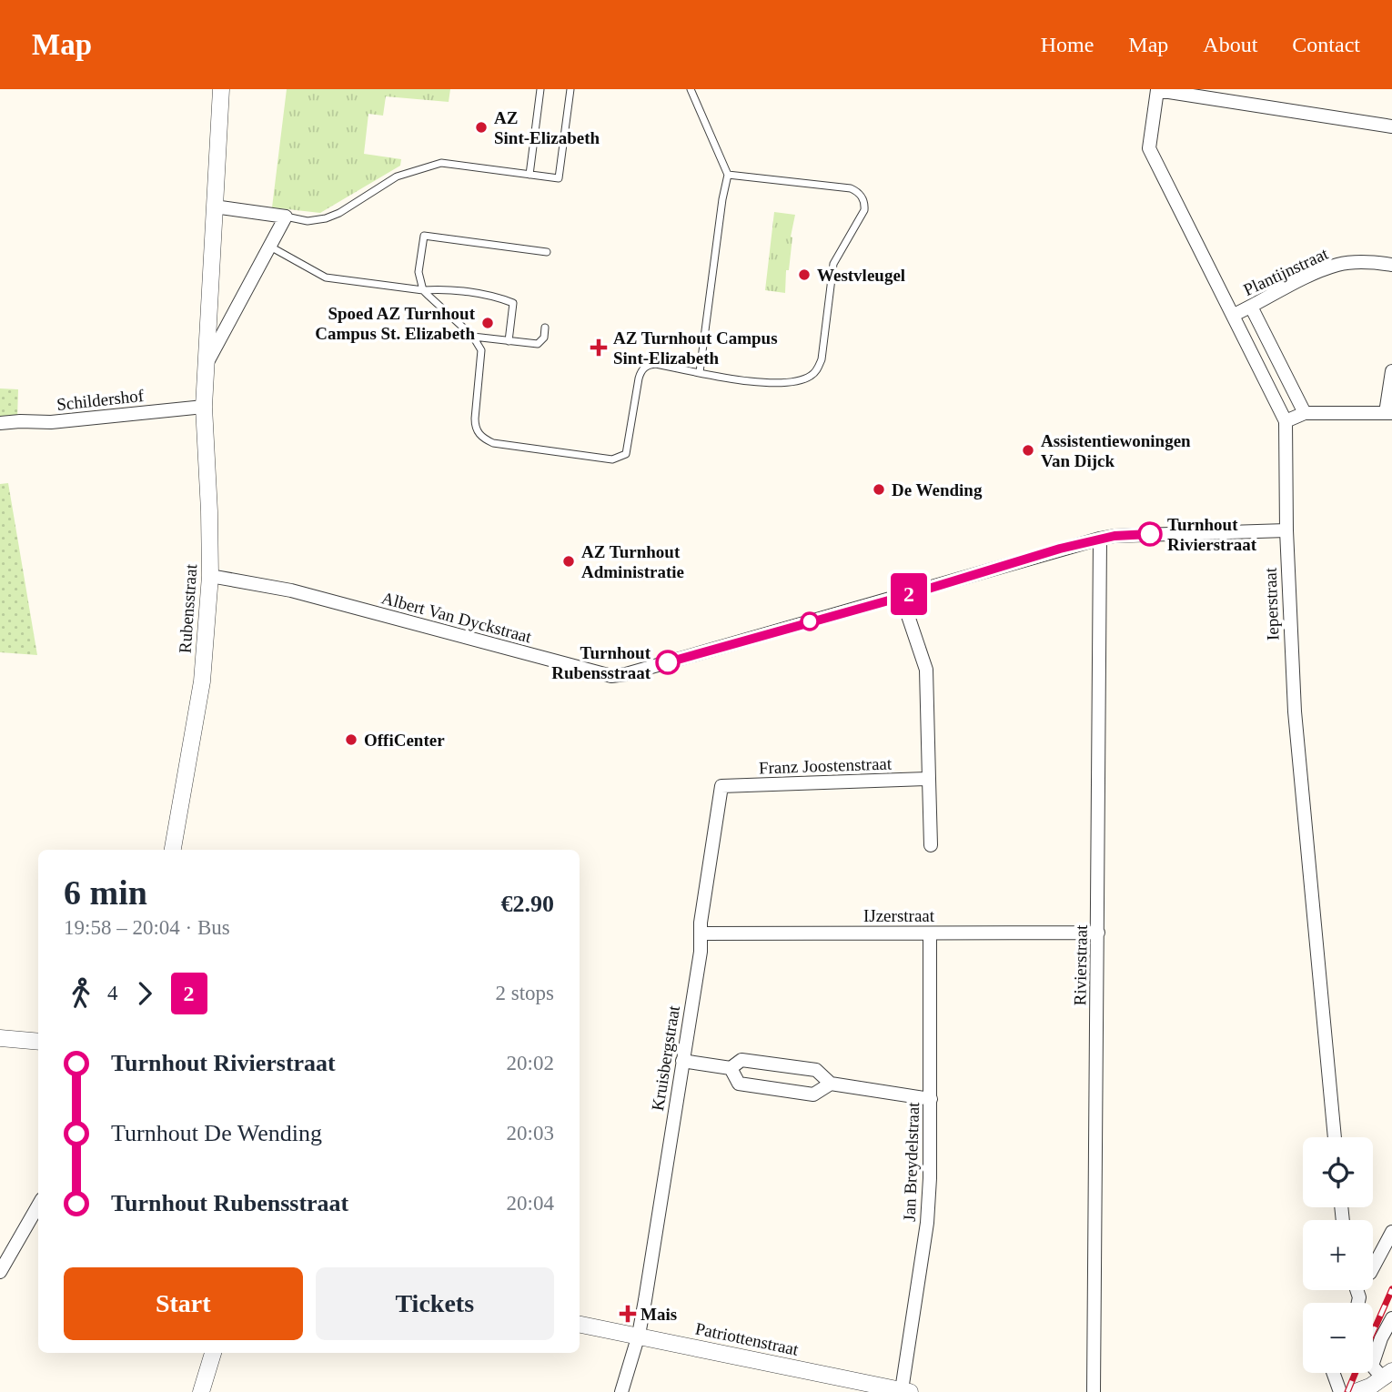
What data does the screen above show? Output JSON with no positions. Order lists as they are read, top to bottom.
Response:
{
  "streets": {
    "street": [
      "Plantijnstraat",
      "Schildershof",
      "Ieperstraat",
      "Rubensstraat",
      "Albert Van Dyckstraat",
      "Franz Joostenstraat",
      "IJzerstraat",
      "Rivierstraat",
      "Kruisbergstraat",
      "Jan Breydelstraat",
      "Patriottenstraat"
    ]
  },
  "crossings": [
    ["Plantijnstraat", "Ieperstraat"],
    ["Schildershof", "Rubensstraat"],
    ["Ieperstraat", "Albert Van Dyckstraat"],
    ["Rubensstraat", "Albert Van Dyckstraat"],
    ["Albert Van Dyckstraat", "Rivierstraat"],
    ["Franz Joostenstraat", "Kruisbergstraat"],
    ["IJzerstraat", "Rivierstraat"],
    ["IJzerstraat", "Kruisbergstraat"],
    ["IJzerstraat", "Jan Breydelstraat"],
    ["Kruisbergstraat", "Patriottenstraat"],
    ["Jan Breydelstraat", "Patriottenstraat"]
  ],
  "places": {
    "other": [
      "AZ Sint-Elizabeth",
      "Westvleugel",
      "Spoed AZ Turnhout Campus St. Elizabeth",
      "Assistentiewoningen Van Dijck",
      "De Wending",
      "Turnhout Rivierstraat",
      "AZ Turnhout Administratie",
      "Turnhout Rubensstraat",
      "OffiCenter"
    ],
    "health": ["AZ Turnhout Campus Sint-Elizabeth", "Mais"]
  },
  "lines": ["bus line 2"],
  "page": {
    "header": "Map",
    "nav": [
      "Home",
      "Map",
      "About",
      "Contact"
    ],
    "on_map": "2",
    "heading": ["6 min", "19:58 – 20:04 · Bus", "€2.90"],
    "legs": ["4", "2", "2 stops"],
    "list": [
      {
        "name": "Turnhout Rivierstraat",
        "value": "20:02"
      },
      {
        "name": "Turnhout De Wending",
        "value": "20:03"
      },
      {
        "name": "Turnhout Rubensstraat",
        "value": "20:04"
      }
    ],
    "map_buttons": ["+", "−"],
    "buttons": ["Start", "Tickets"]
  }
}
